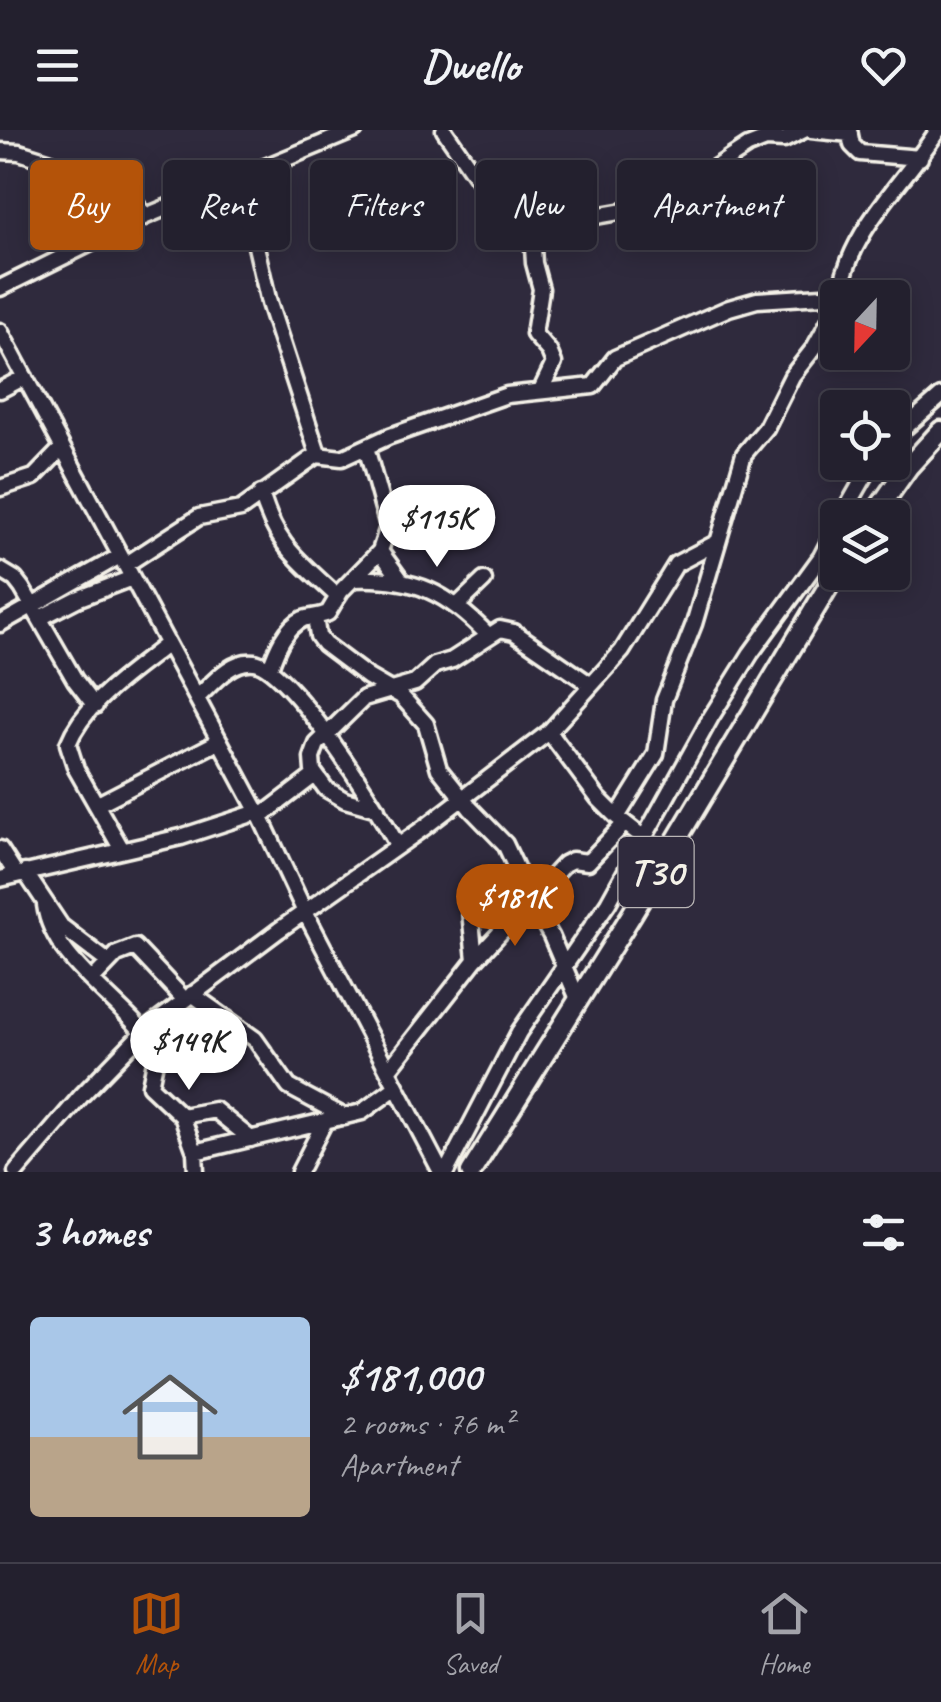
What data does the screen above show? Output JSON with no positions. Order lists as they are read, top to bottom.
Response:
{
  "streets": {
    "main road": ["T30"]
  },
  "north": "bottom",
  "page": {
    "header": "Dwello",
    "chip": [
      "Buy",
      "Rent",
      "Filters",
      "New",
      "Apartment"
    ],
    "price": ["$115K", "$181K", "$149K"],
    "heading": "3 homes",
    "list": [
      {
        "name": "$181,000",
        "note": "2 rooms · 76 m² · Apartment"
      }
    ],
    "tabs": ["Map", "Saved", "Home"]
  }
}
